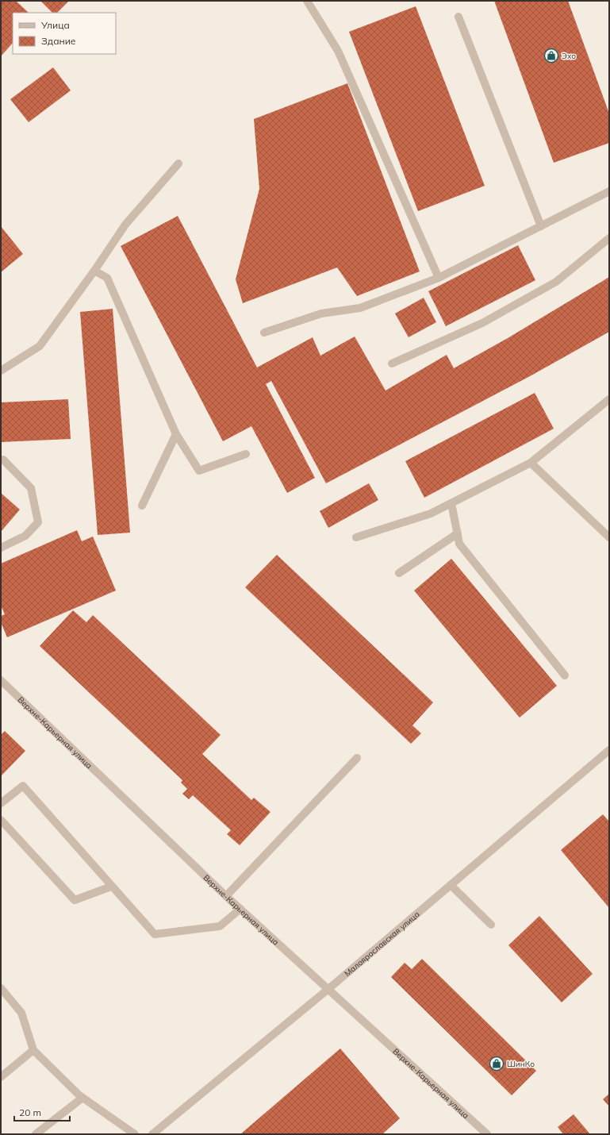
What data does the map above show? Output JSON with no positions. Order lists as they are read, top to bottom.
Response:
{
  "streets": {
    "street": ["Верхне-Карьерная улица", "Малоярославская улица"]
  },
  "crossings": [
    ["Верхне-Карьерная улица", "Малоярославская улица"]
  ],
  "places": {
    "shop": ["Эхо", "ШинКо"]
  },
  "legend": ["Улица", "Здание"],
  "scale_bar": "20 m"
}
